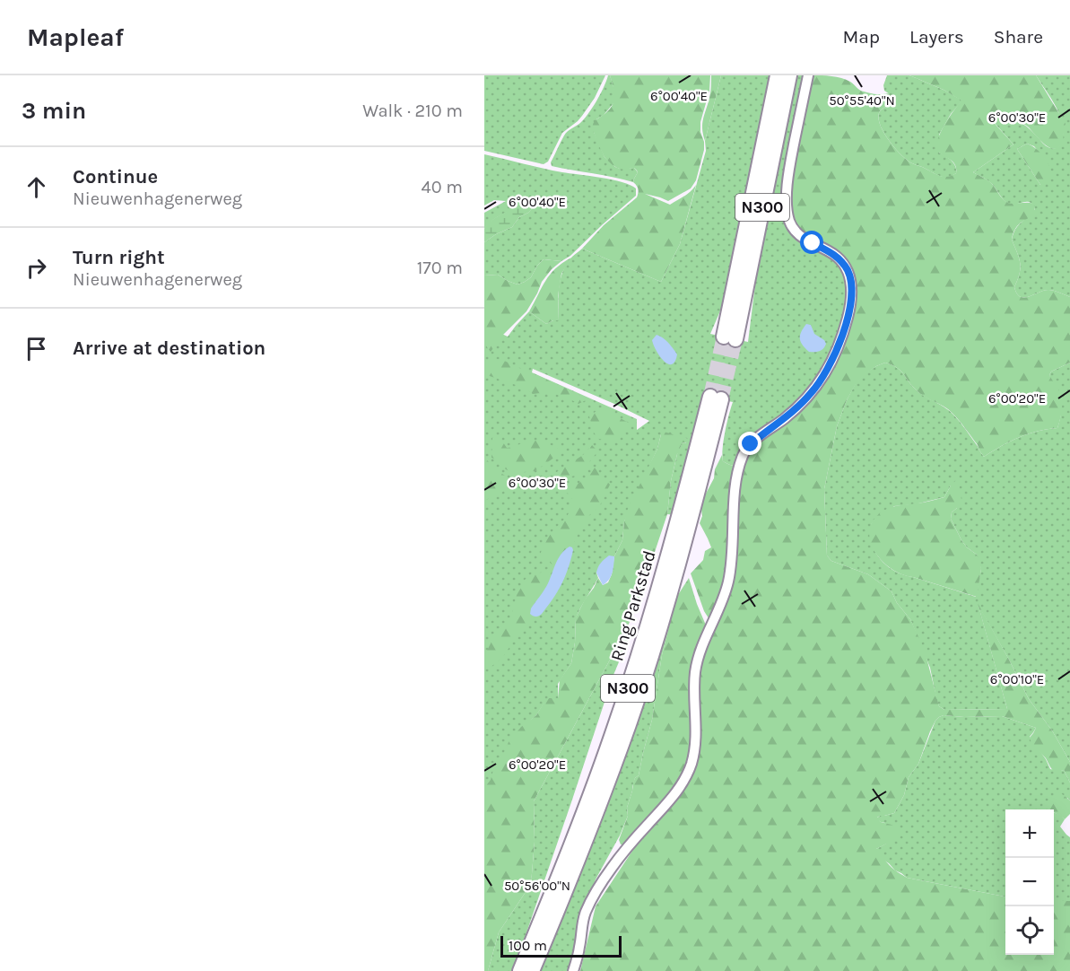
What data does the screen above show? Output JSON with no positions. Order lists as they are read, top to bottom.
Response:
{
  "streets": {
    "highway": ["N300", "Ring Parkstad"]
  },
  "scale_bar": "100 m",
  "page": {
    "header": "Mapleaf",
    "nav": ["Map", "Layers", "Share"],
    "heading": ["3 min", "Walk · 210 m"],
    "list": [
      ["Continue", "Nieuwenhagenerweg", "40 m"],
      ["Turn right", "Nieuwenhagenerweg", "170 m"],
      "Arrive at destination"
    ],
    "map_buttons": ["+", "−"],
    "scale": "100 m"
  },
  "coordinates": [
    "6°00'40\"E",
    "50°55'40\"N",
    "6°00'30\"E",
    "6°00'20\"E",
    "6°00'10\"E",
    "50°56'00\"N"
  ]
}
